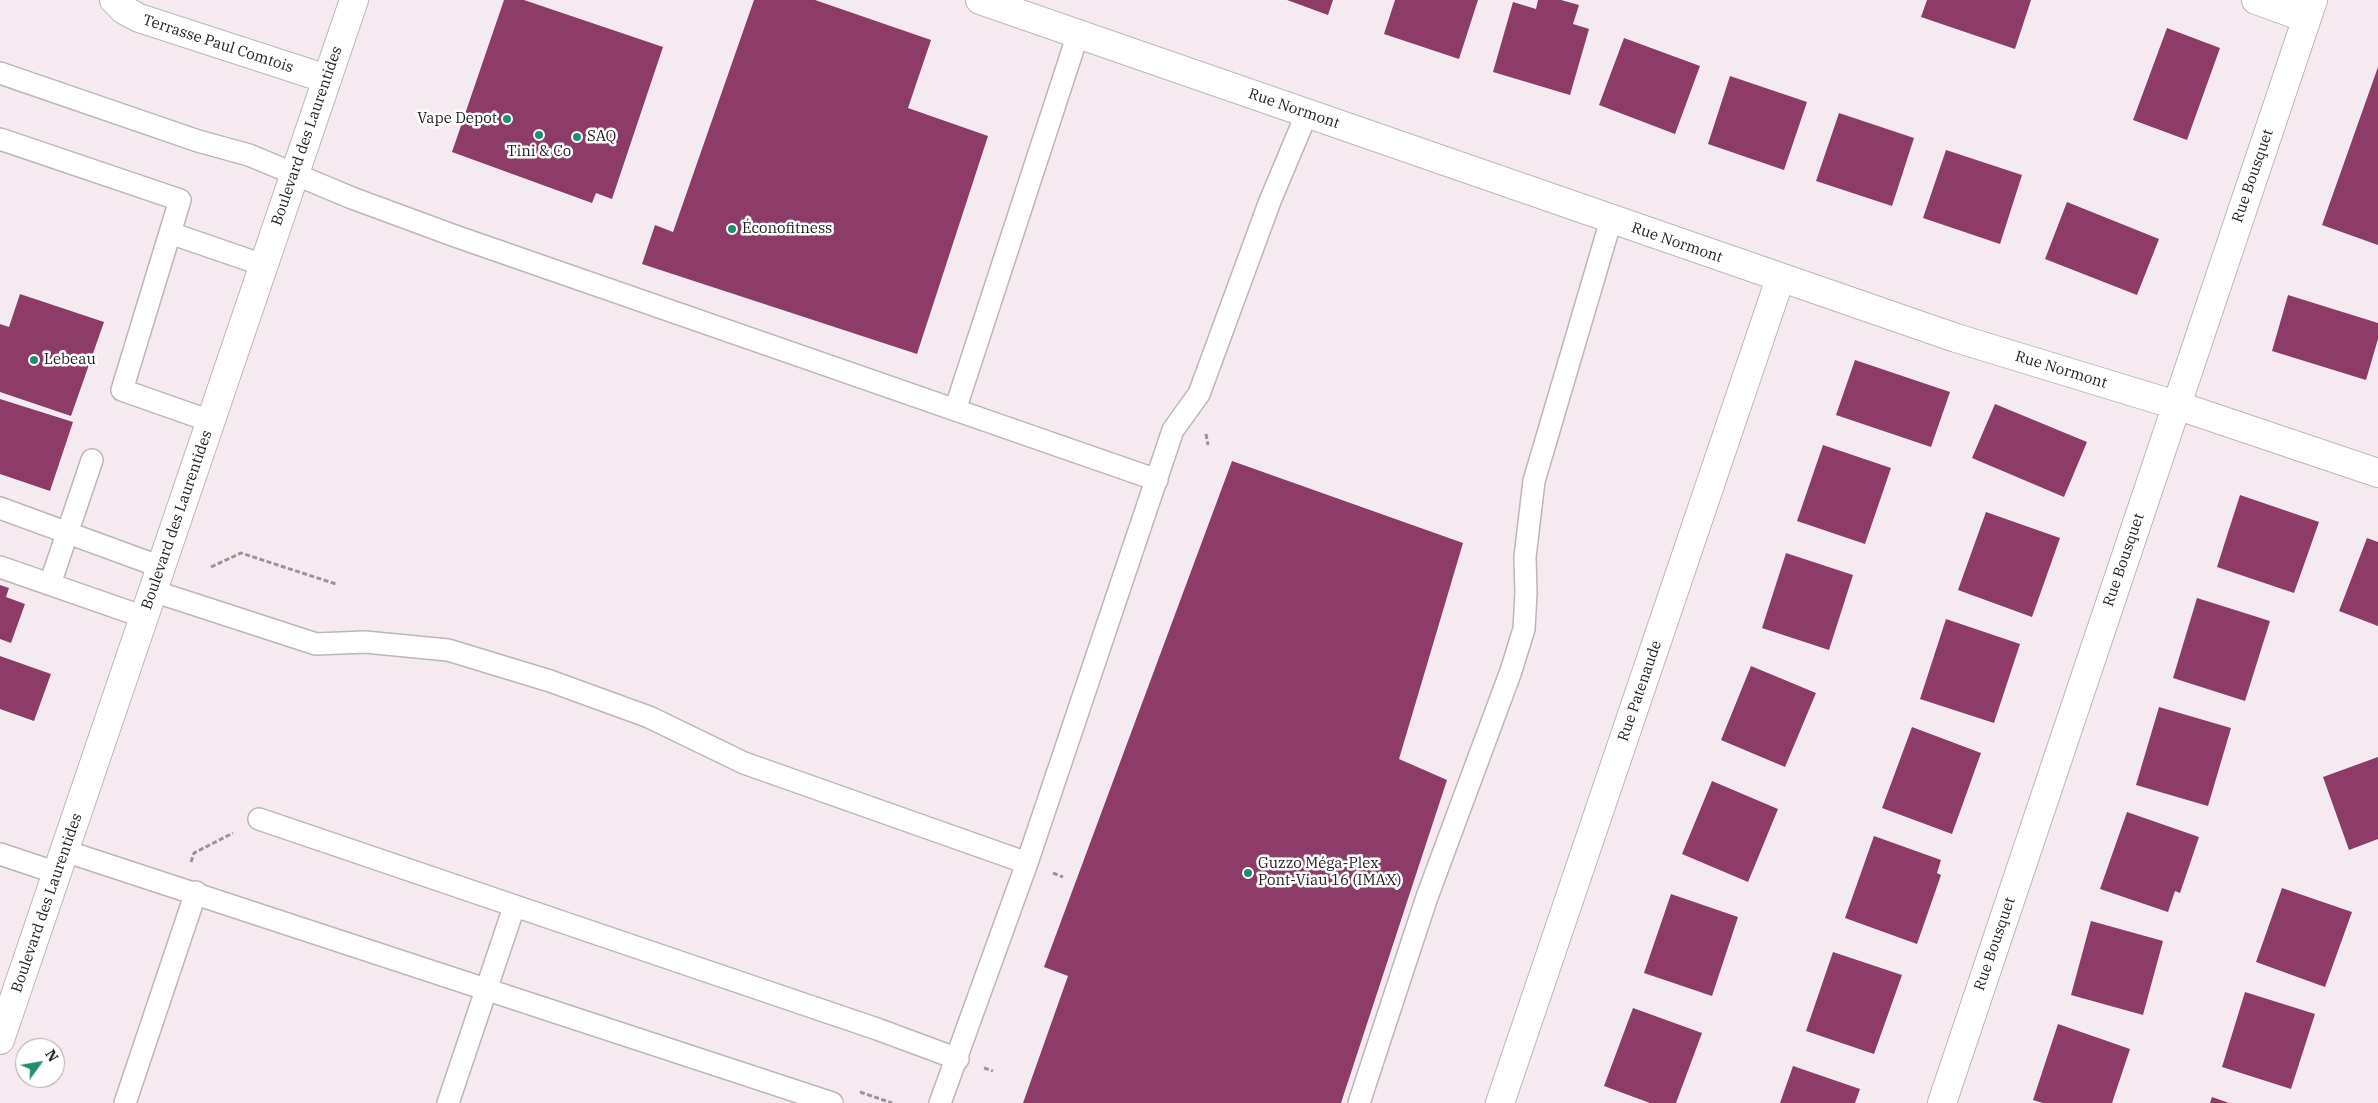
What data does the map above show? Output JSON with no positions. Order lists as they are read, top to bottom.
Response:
{
  "streets": {
    "street": [
      "Terrasse Paul Comtois",
      "Rue Normont",
      "Boulevard des Laurentides",
      "Rue Bousquet",
      "Rue Patenaude"
    ]
  },
  "crossings": [
    ["Terrasse Paul Comtois", "Boulevard des Laurentides"],
    ["Rue Normont", "Rue Bousquet"],
    ["Rue Normont", "Rue Patenaude"]
  ],
  "places": [
    "Vape Depot",
    "Tini & Co",
    "SAQ",
    "Éconofitness",
    "Lebeau",
    "Guzzo Méga-Plex Pont-Viau 16 (IMAX)"
  ],
  "north": "top right"
}
